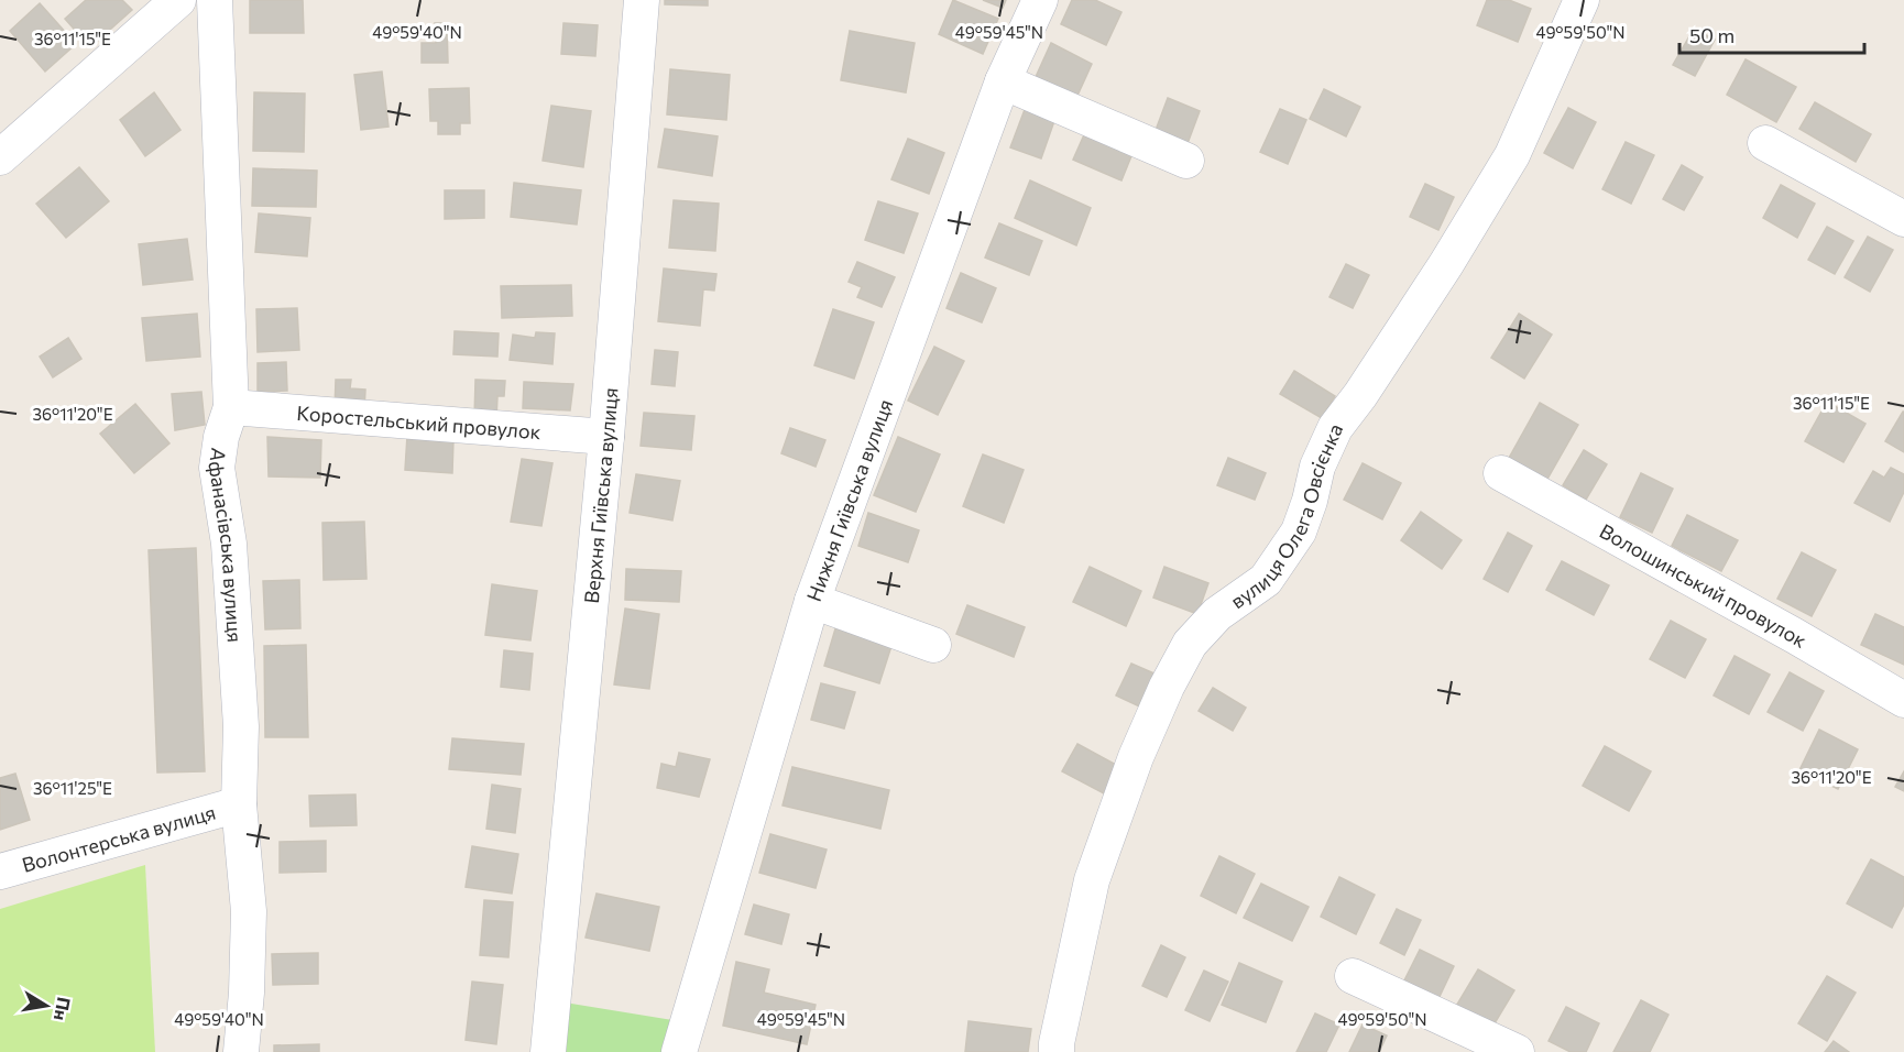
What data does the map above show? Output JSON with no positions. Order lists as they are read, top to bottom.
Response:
{
  "streets": {
    "street": [
      "Коростельський провулок",
      "Верхня Гиївська вулиця",
      "Нижня Гиївська вулиця",
      "вулиця Олега Овсієнка",
      "Афанасівська вулиця",
      "Волошинський провулок",
      "Волонтерська вулиця"
    ]
  },
  "crossings": [
    ["Коростельський провулок", "Верхня Гиївська вулиця"],
    ["Коростельський провулок", "Афанасівська вулиця"],
    ["Афанасівська вулиця", "Волонтерська вулиця"]
  ],
  "scale_bar": "50 m",
  "north": "right",
  "coordinates": [
    "49°59'40\"N",
    "49°59'45\"N",
    "49°59'50\"N",
    "36°11'15\"E",
    "36°11'20\"E",
    "36°11'25\"E"
  ]
}
